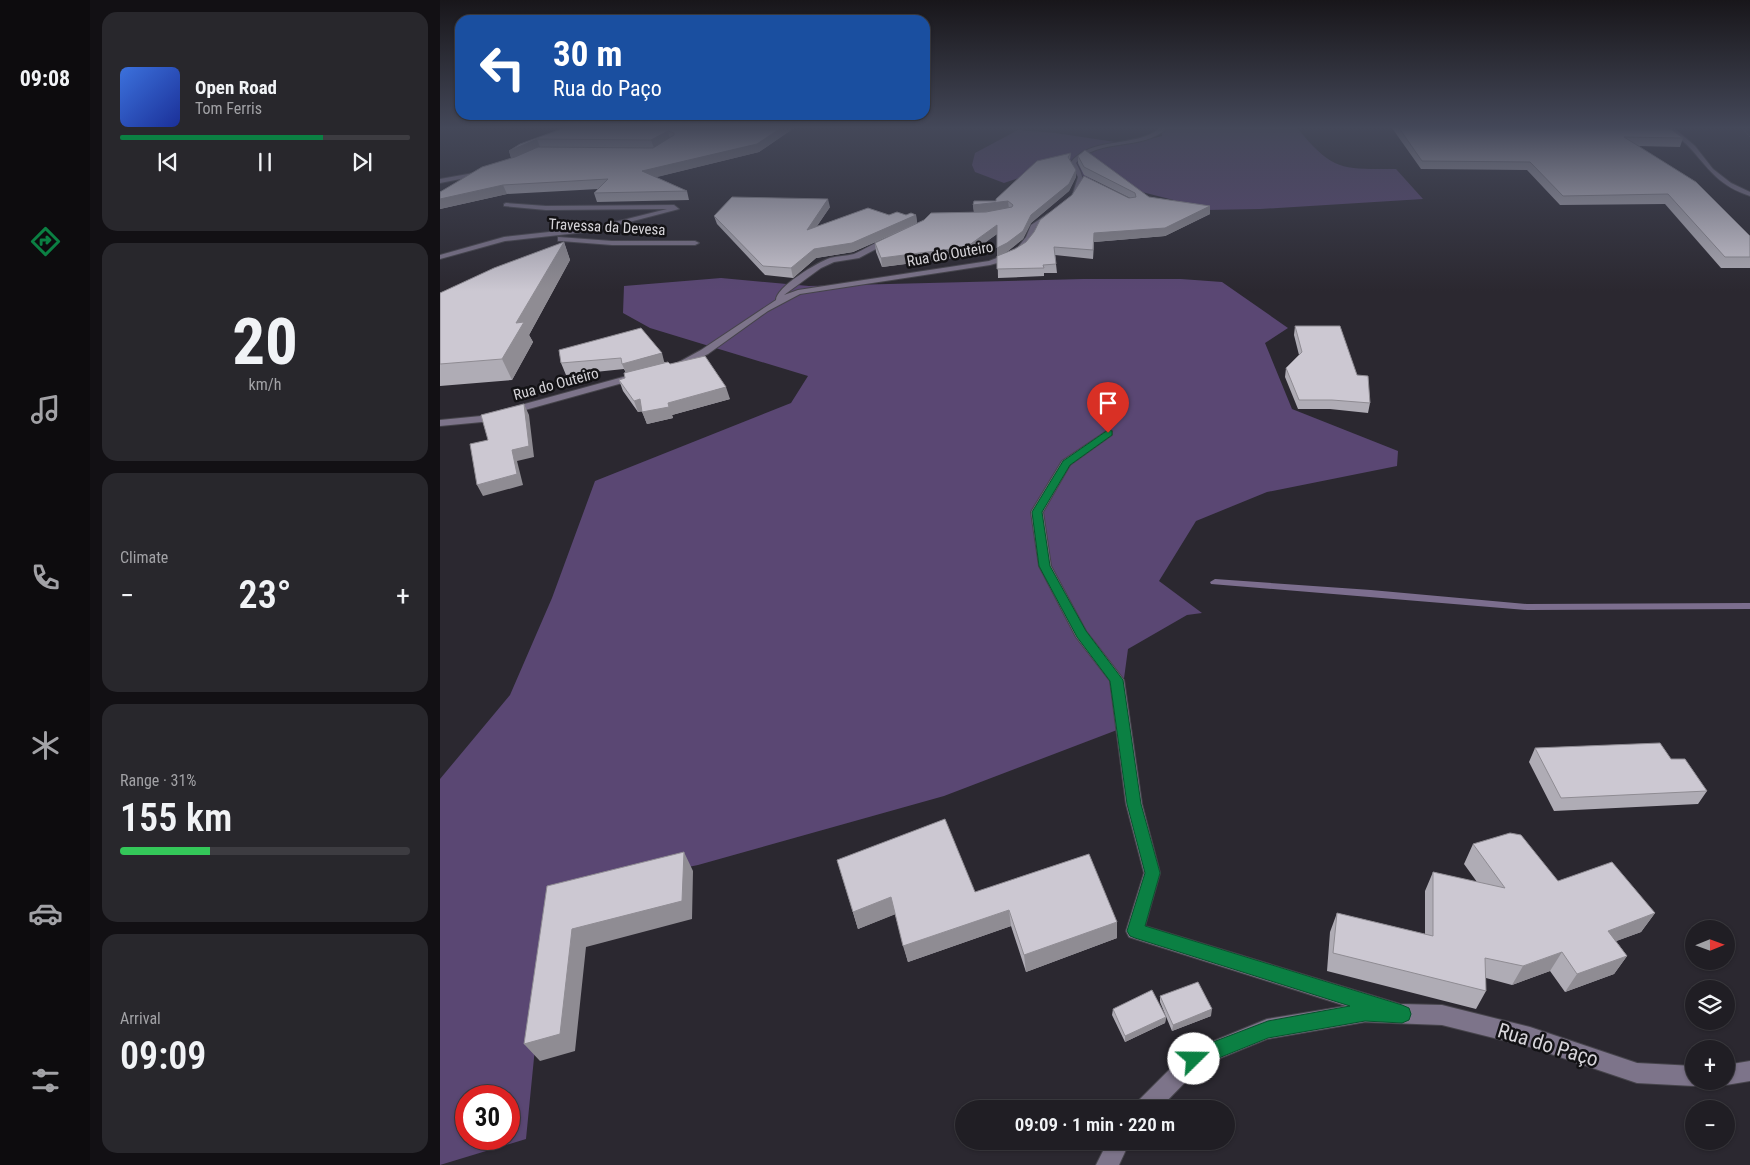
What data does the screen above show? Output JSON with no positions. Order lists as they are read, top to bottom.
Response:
{
  "streets": {
    "street": ["Travessa da Devesa", "Rua do Outeiro", "Rua do Paço"]
  },
  "north": "right",
  "page": {
    "tabs": "09:08",
    "turn": ["30 m", "Rua do Paço"],
    "song": ["Open Road", "Tom Ferris"],
    "tile": [
      ["20", "km/h"],
      "Climate",
      ["Range · 31%", "155 km"],
      ["Arrival", "09:09"]
    ],
    "heat": ["−", "23°", "+"],
    "map_buttons": ["+", "−"],
    "limit": "30",
    "trip": "09:09 · 1 min · 220 m"
  }
}
